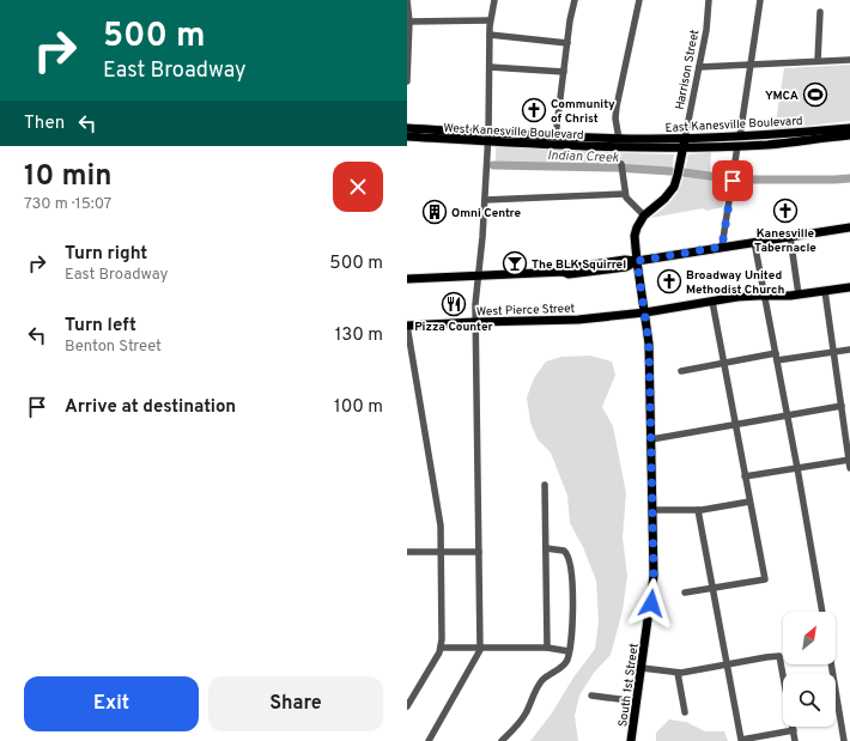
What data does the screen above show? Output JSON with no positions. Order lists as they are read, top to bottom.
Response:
{
  "streets": {
    "main road": [
      "Harrison Street",
      "East Kanesville Boulevard",
      "West Kanesville Boulevard",
      "West Pierce Street",
      "South 1st Street"
    ]
  },
  "crossings": [
    ["Harrison Street", "East Kanesville Boulevard"],
    ["Harrison Street", "South 1st Street"],
    ["East Kanesville Boulevard", "West Kanesville Boulevard"],
    ["West Pierce Street", "South 1st Street"]
  ],
  "water": ["Indian Creek"],
  "places": {
    "sports": ["YMCA"],
    "church": ["Community of Christ", "Kanesville Tabernacle", "Broadway United Methodist Church"],
    "building": ["Omni Centre"],
    "bar": ["The BLK Squirrel"],
    "restaurant": ["Pizza Counter"]
  },
  "north": "top right",
  "page": {
    "turn": ["500 m", "East Broadway"],
    "then": "Then",
    "heading": ["10 min", "730 m · 15:07"],
    "list": [
      {
        "name": "Turn right",
        "note": "East Broadway",
        "value": "500 m"
      },
      {
        "name": "Turn left",
        "note": "Benton Street",
        "value": "130 m"
      },
      {
        "name": "Arrive at destination",
        "value": "100 m"
      }
    ],
    "buttons": ["Exit", "Share"]
  }
}
